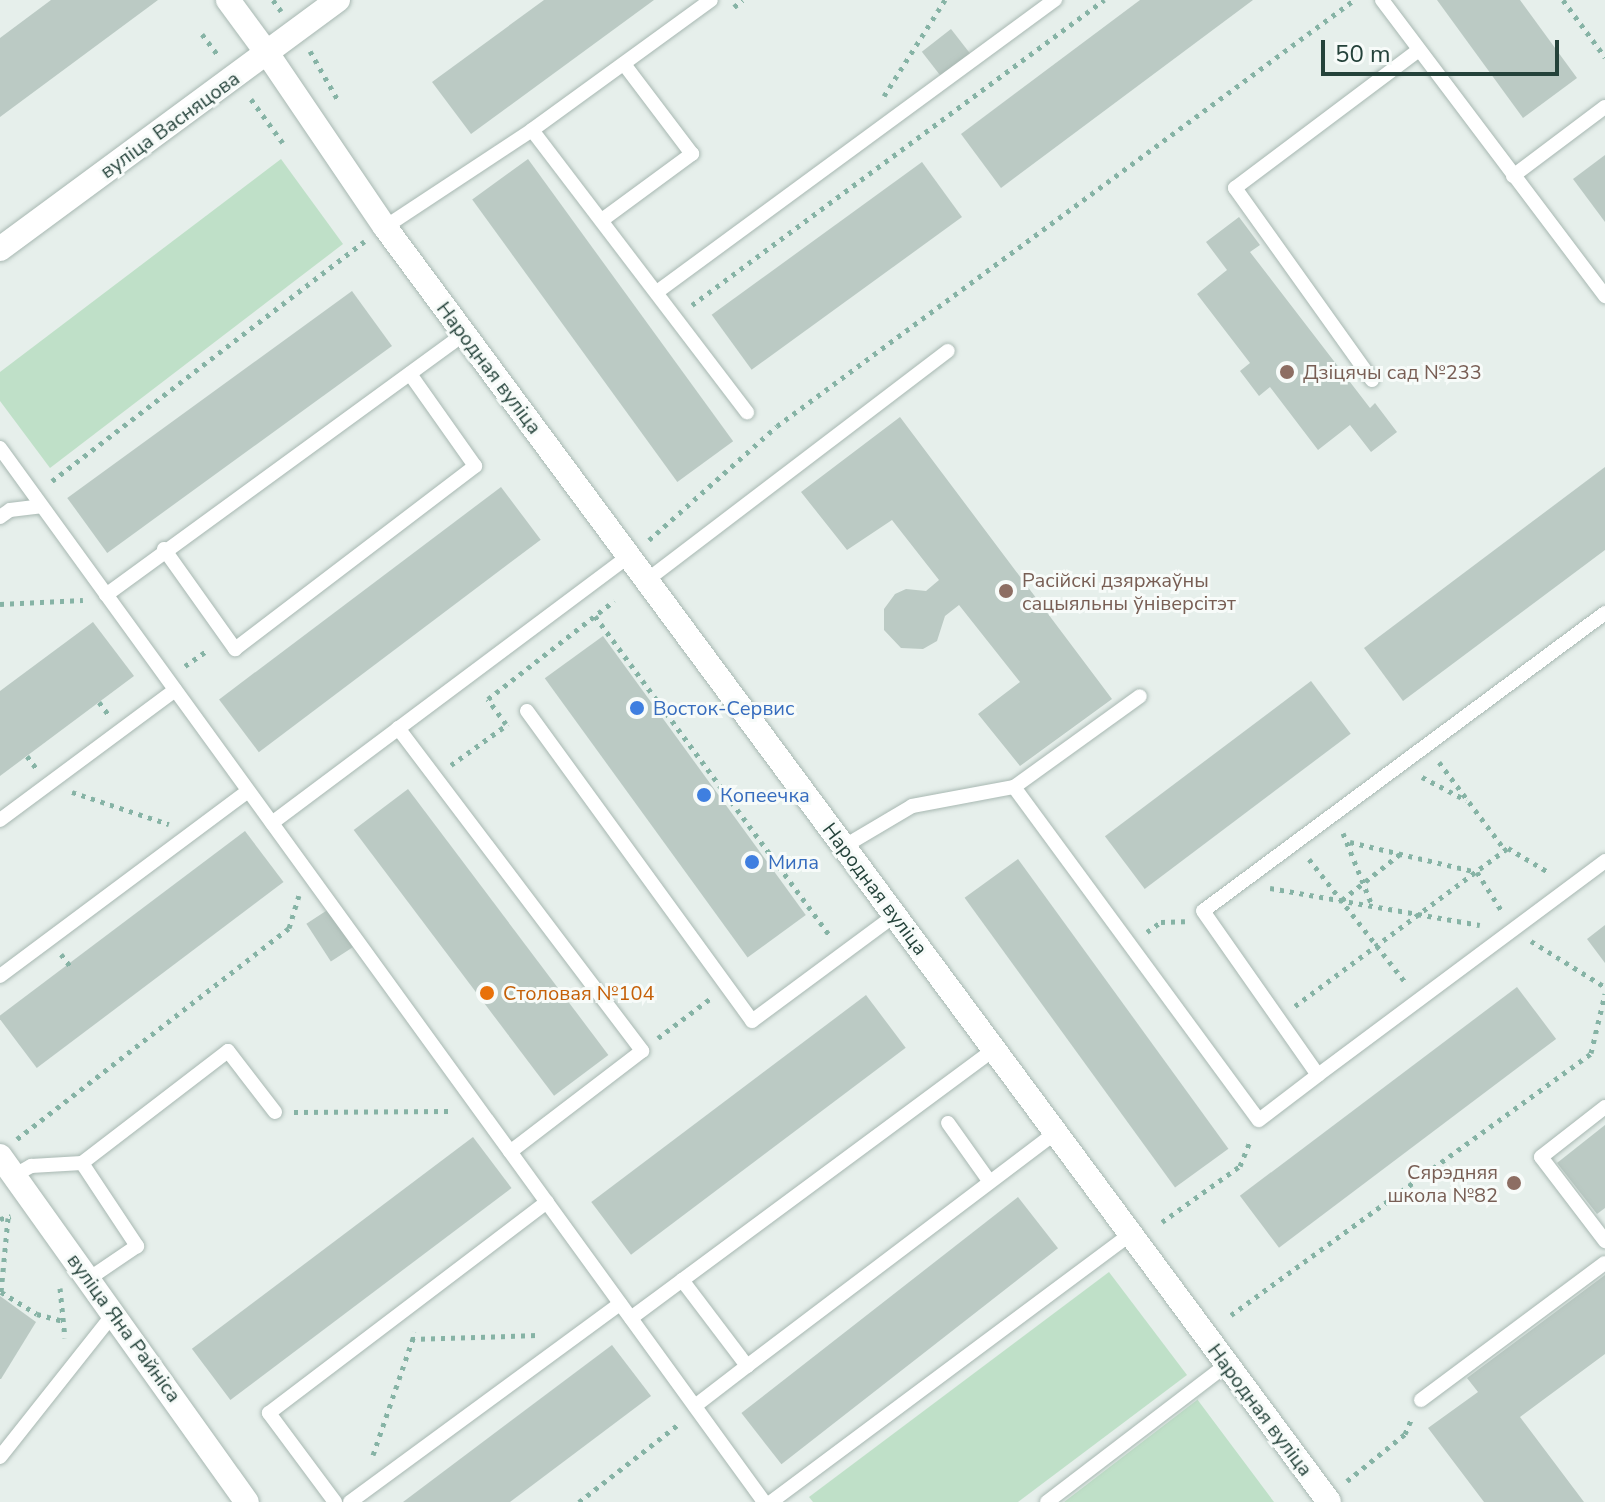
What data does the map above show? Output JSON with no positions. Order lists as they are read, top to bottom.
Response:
{
  "streets": {
    "street": ["вуліца Васняцова", "Народная вуліца", "вуліца Яна Райніса"]
  },
  "crossings": [
    ["вуліца Васняцова", "Народная вуліца"]
  ],
  "places": [
    "Дзіцячы сад №233",
    "Расійскі дзяржаўны сацыяльны ўніверсітэт",
    "Восток-Сервис",
    "Копеечка",
    "Мила",
    "Столовая №104",
    "Сярэдняя школа №82"
  ],
  "scale_bar": "50 m"
}
